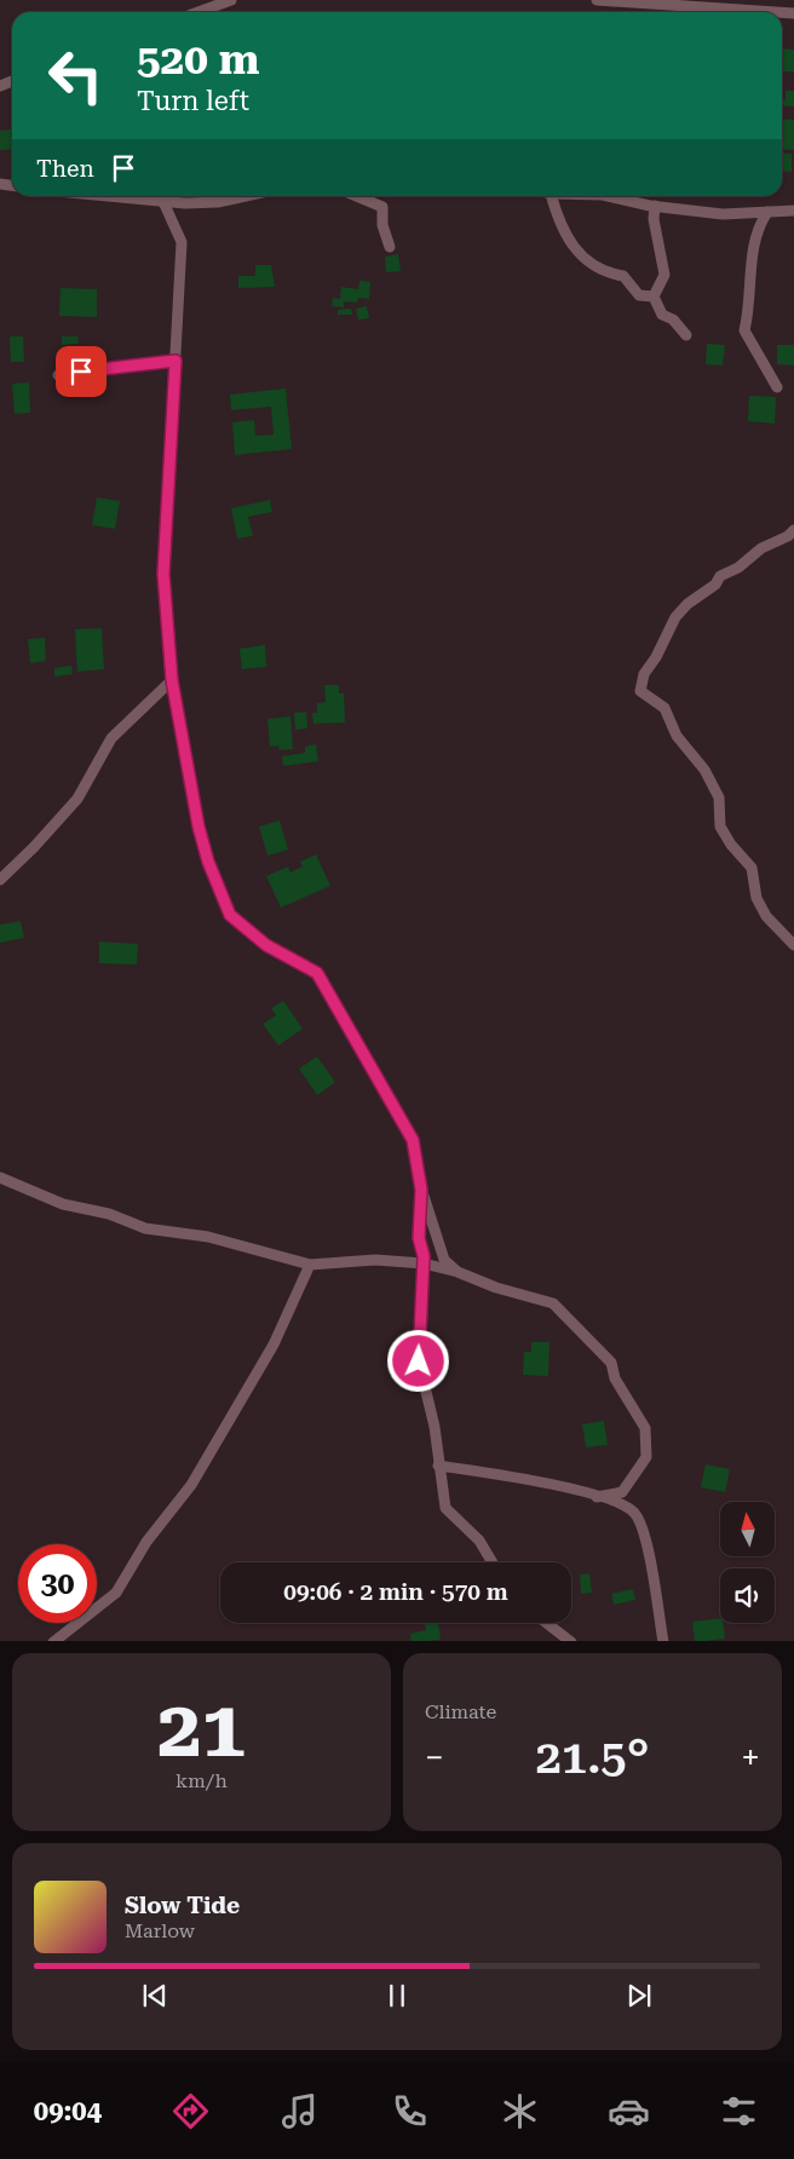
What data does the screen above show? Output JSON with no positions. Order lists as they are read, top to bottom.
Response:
{
  "north": "top",
  "page": {
    "turn": ["520 m", "Turn left"],
    "then": "Then",
    "limit": "30",
    "trip": "09:06 · 2 min · 570 m",
    "tile": [
      ["21", "km/h"],
      "Climate"
    ],
    "heat": ["−", "21.5°", "+"],
    "song": ["Slow Tide", "Marlow"],
    "tabs": "09:04"
  }
}
